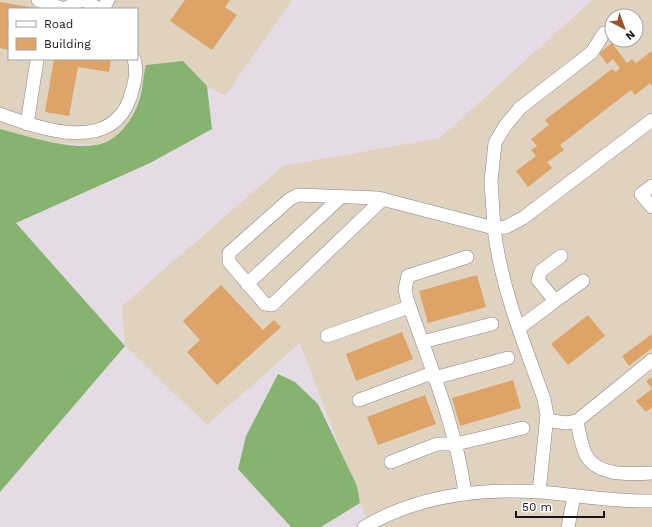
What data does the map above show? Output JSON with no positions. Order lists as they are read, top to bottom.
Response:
{
  "legend": ["Road", "Building"],
  "scale_bar": "50 m",
  "north": "bottom right"
}
